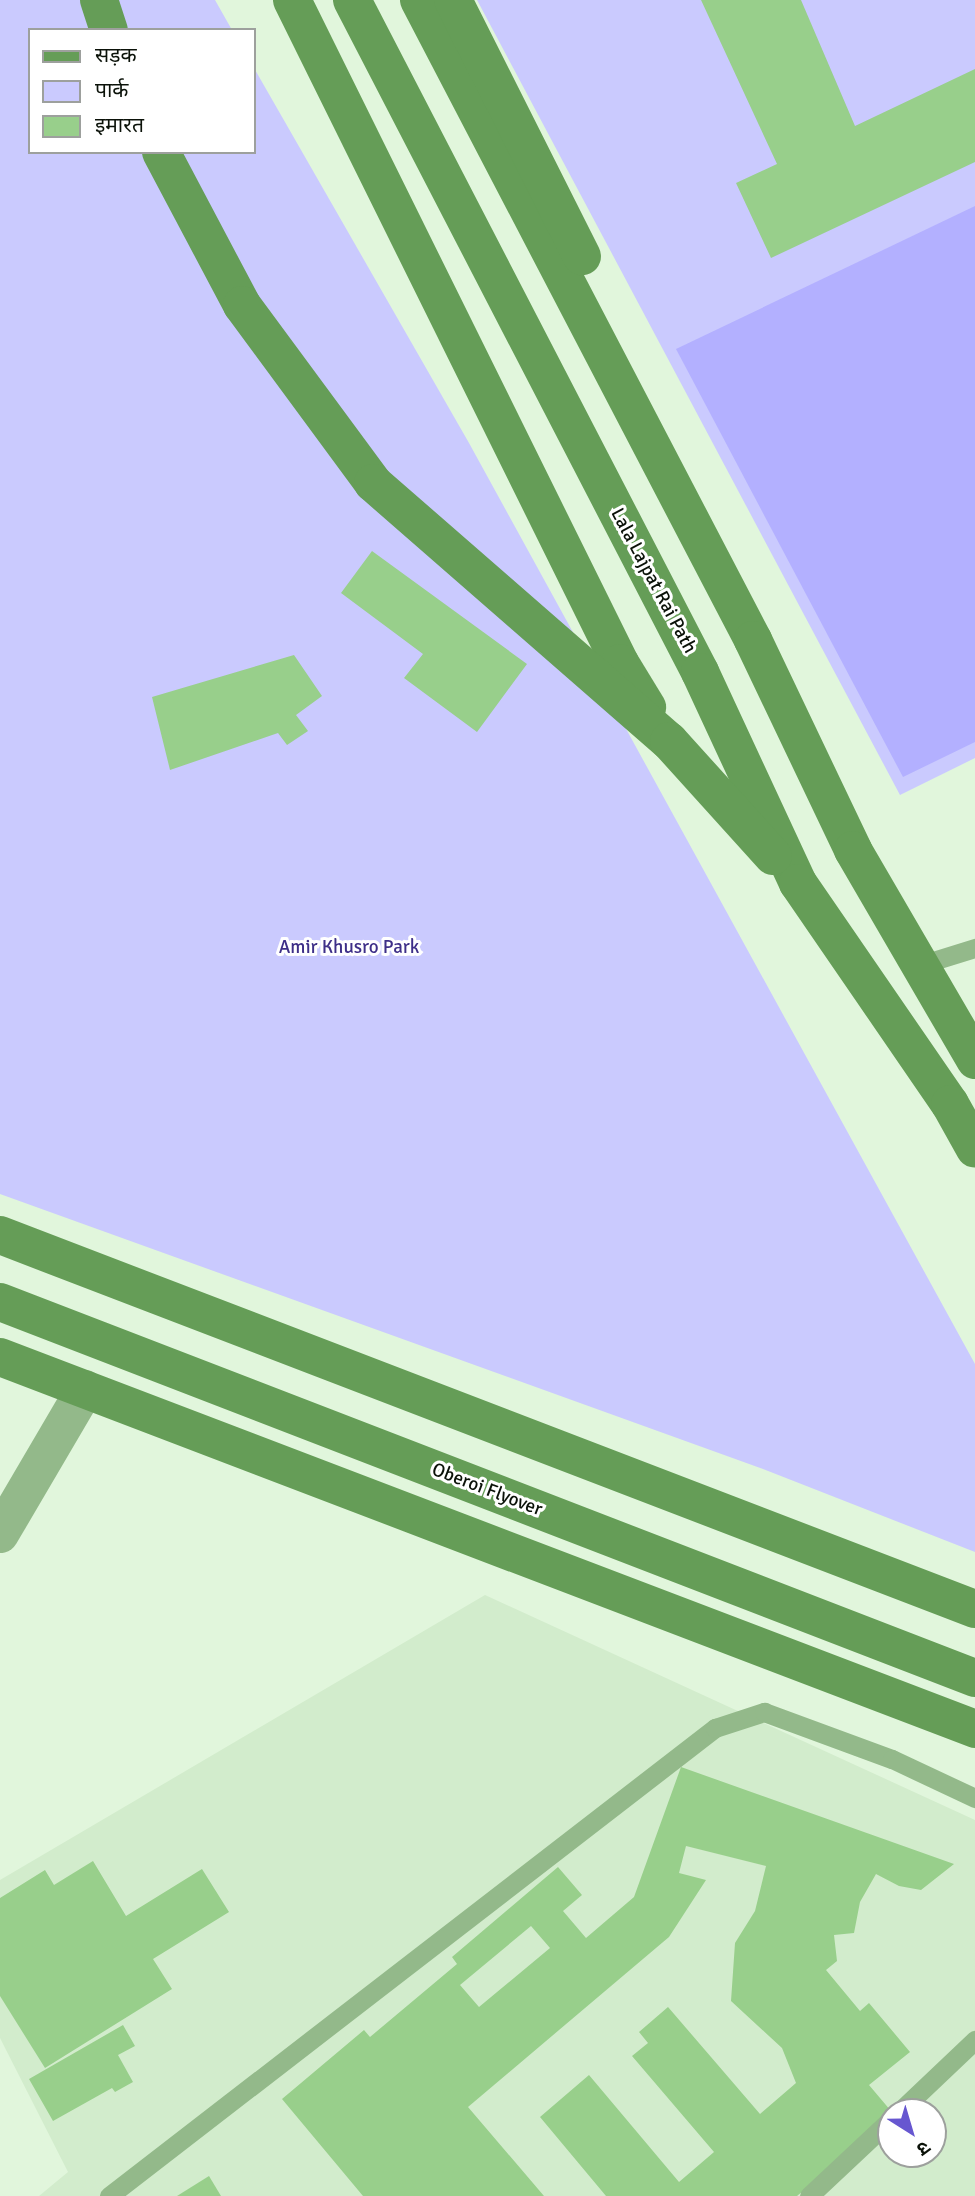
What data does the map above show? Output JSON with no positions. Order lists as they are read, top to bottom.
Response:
{
  "streets": {
    "main road": ["Lala Lajpat Rai Path", "Oberoi Flyover"]
  },
  "parks": ["Amir Khusro Park"],
  "legend": ["सड़क", "पार्क", "इमारत"],
  "north": "bottom right"
}
